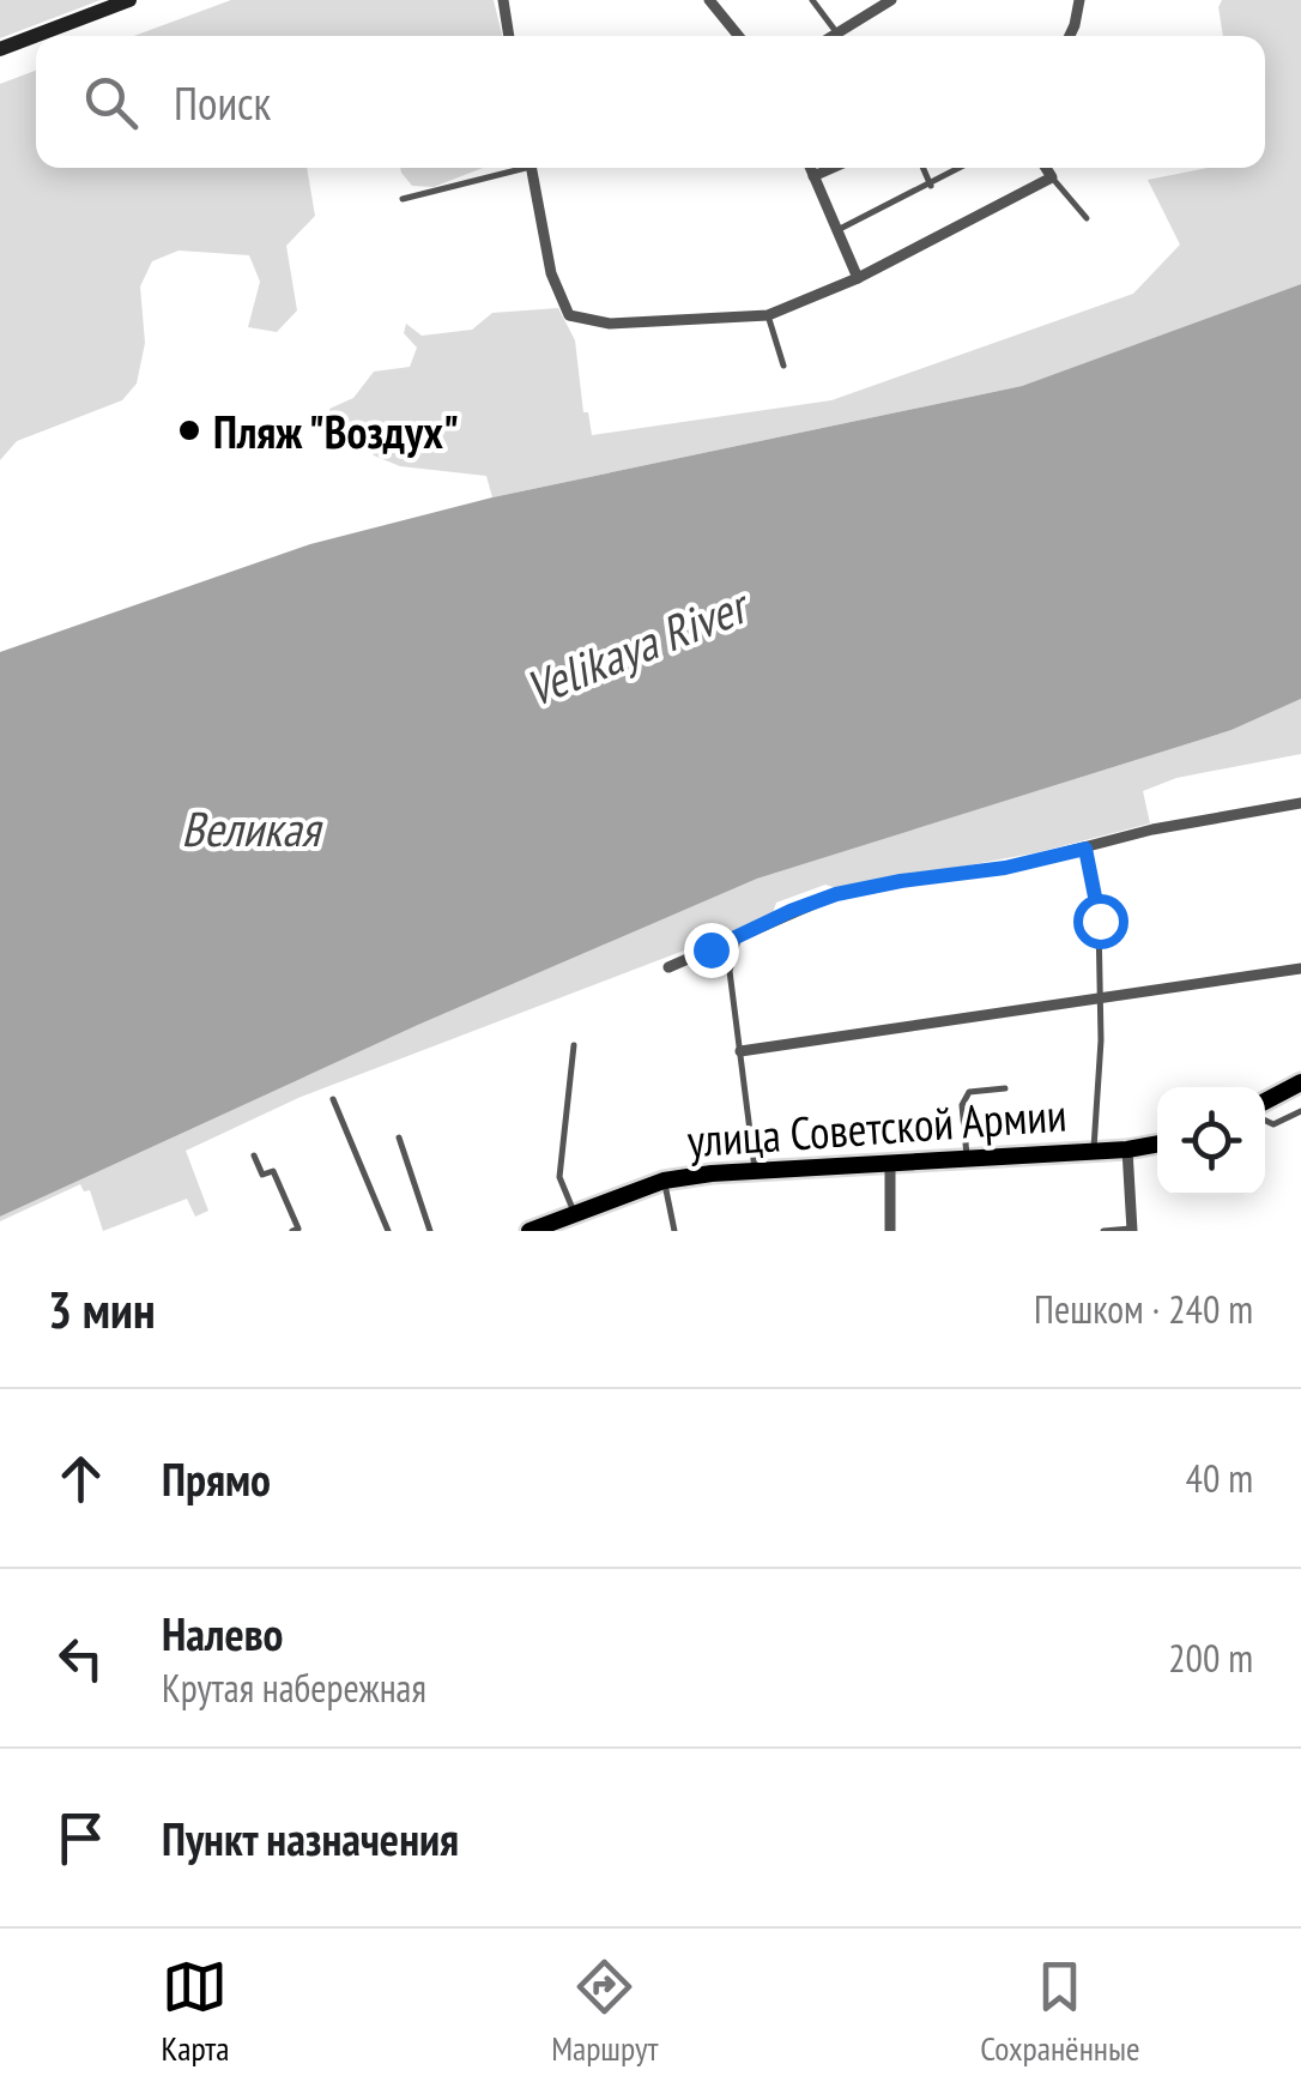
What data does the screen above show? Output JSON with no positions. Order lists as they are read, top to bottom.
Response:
{
  "streets": {
    "main road": ["улица Советской Армии"]
  },
  "water": ["Velikaya River", "Великая"],
  "places": ["Пляж \"Воздух\""],
  "page": {
    "search": "Поиск",
    "heading": ["3 мин", "Пешком · 240 m"],
    "list": [
      ["Прямо", "40 m"],
      ["Налево", "Крутая набережная", "200 m"],
      "Пункт назначения"
    ],
    "nav": ["Карта", "Маршрут", "Сохранённые"]
  }
}
